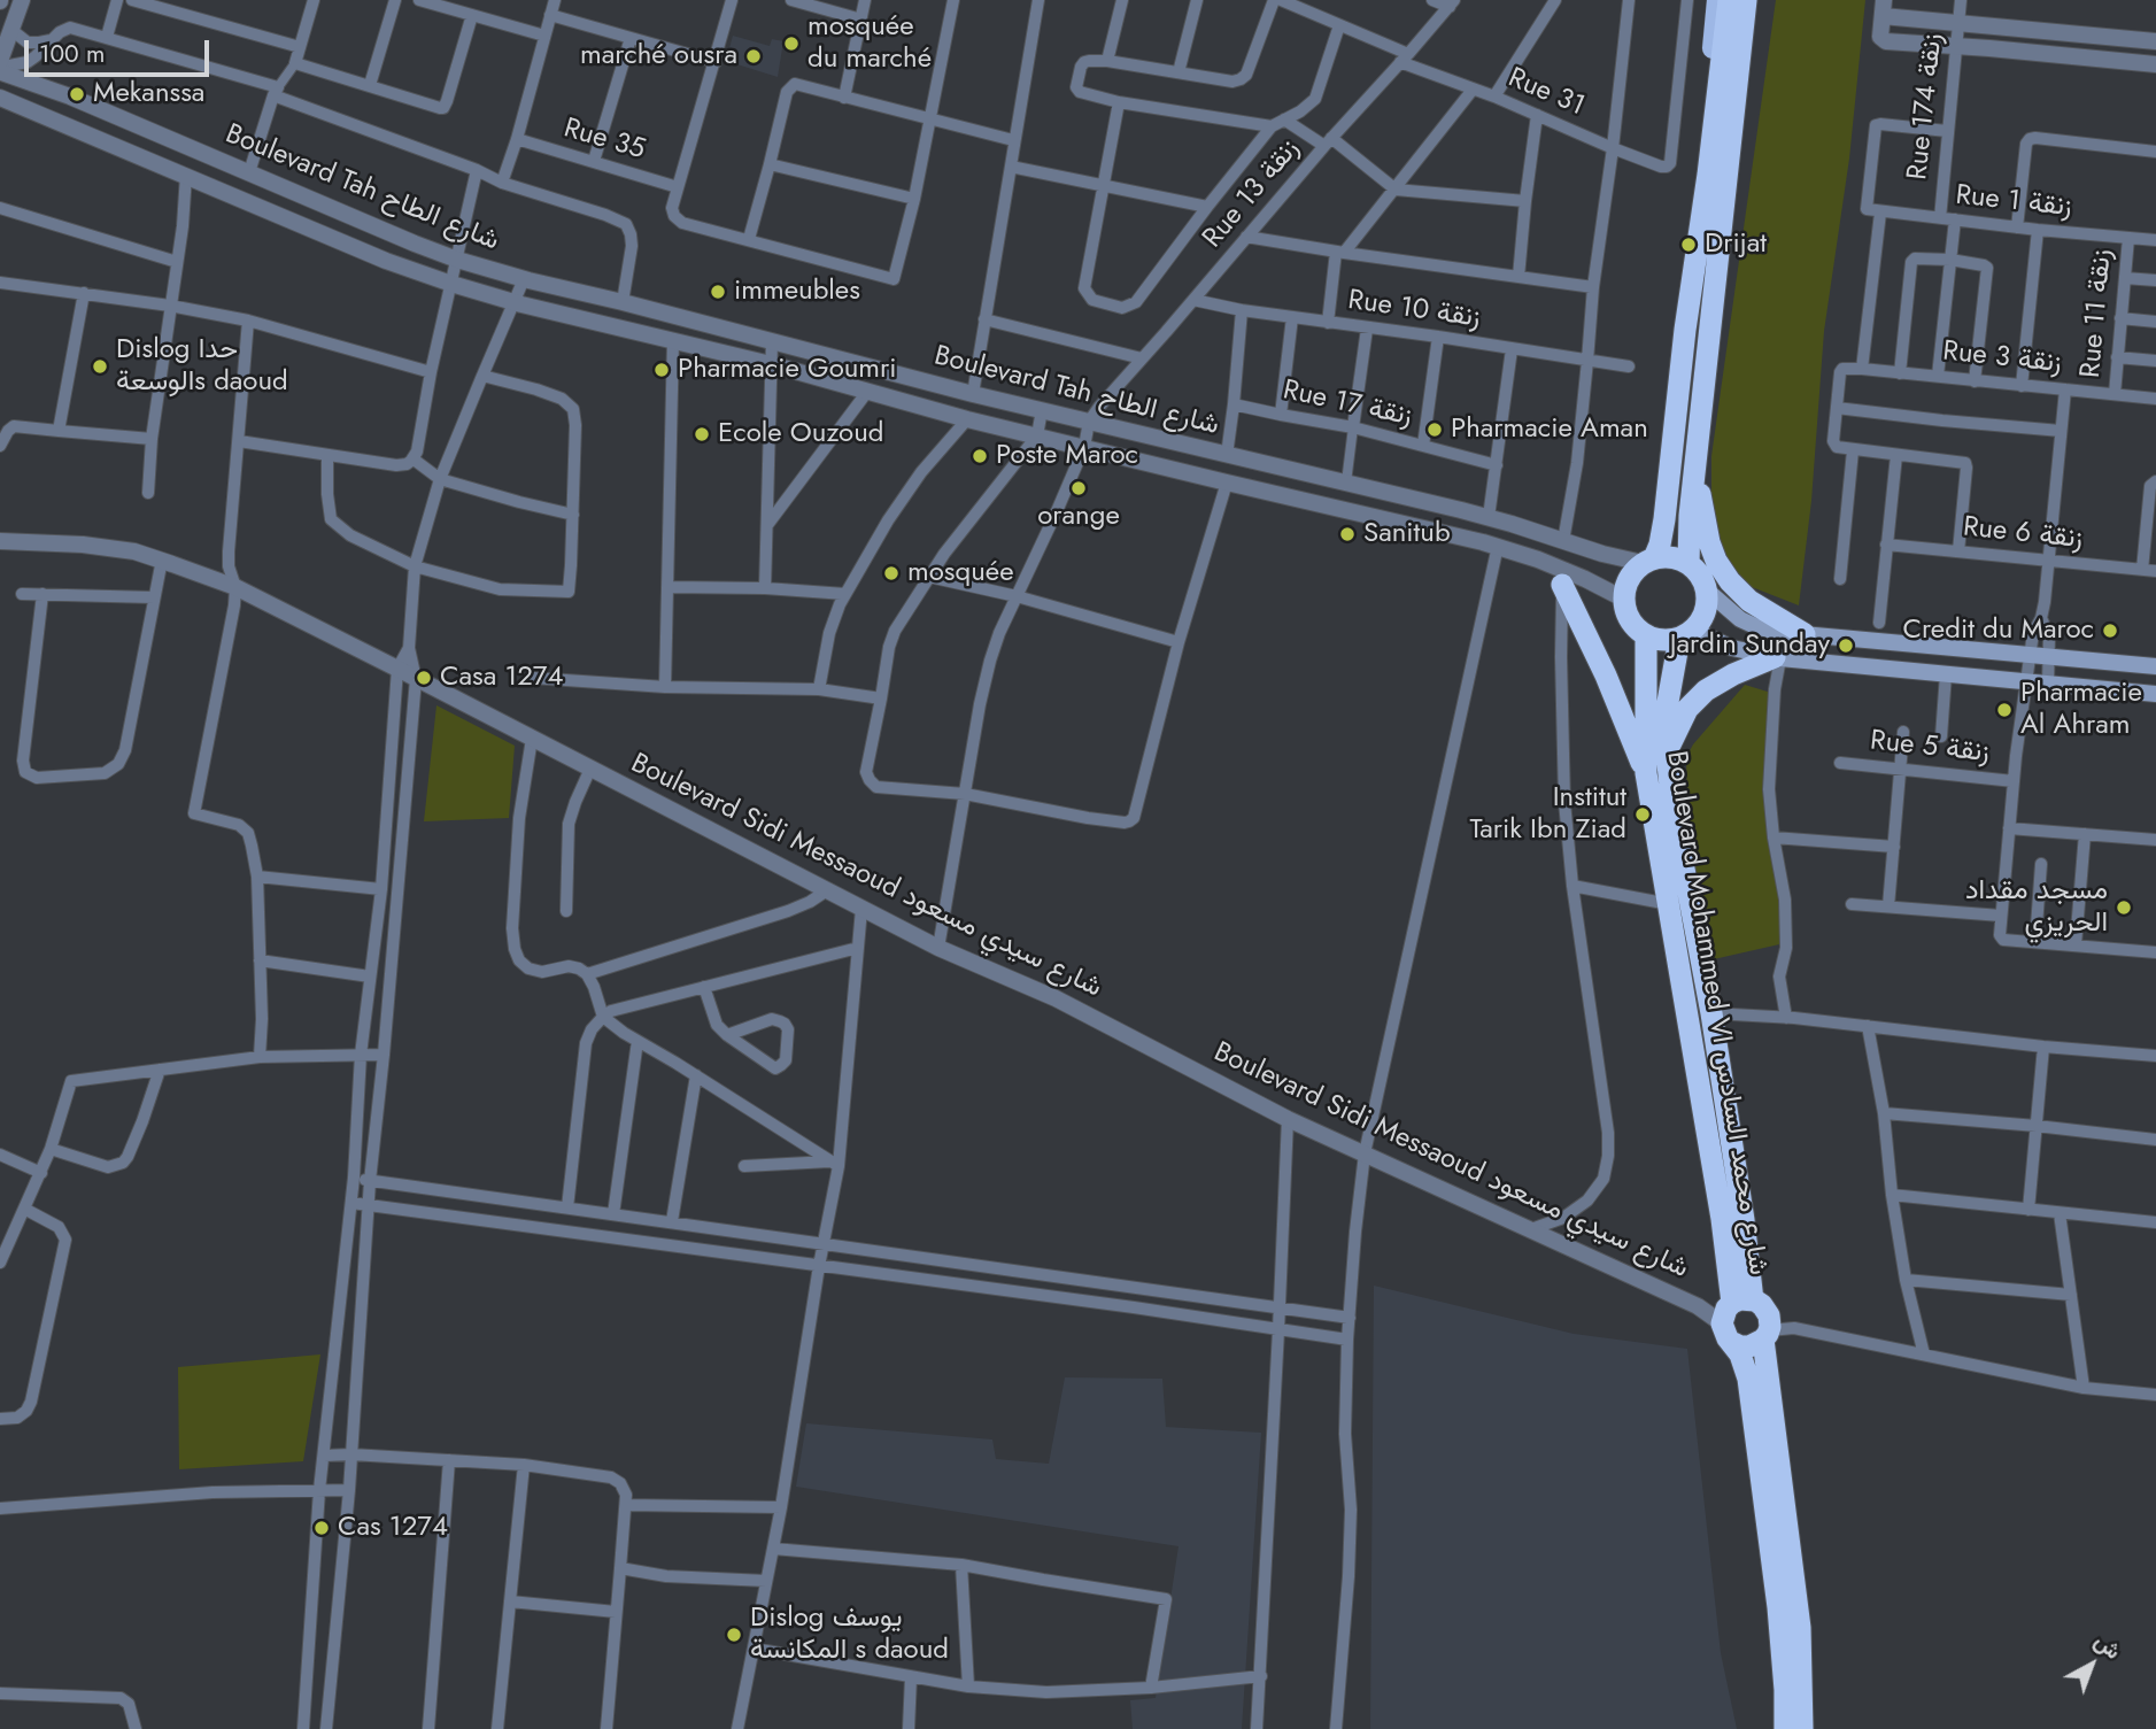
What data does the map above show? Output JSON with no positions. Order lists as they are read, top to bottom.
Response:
{
  "streets": {
    "highway": ["Boulevard Mohammed VI شارع محمد السادس"],
    "street": [
      "Rue 31",
      "Rue 174 زنقة",
      "Rue 35",
      "Boulevard Tah شارع الطاح",
      "Rue 13 زنقة",
      "Rue 1 زنقة",
      "Rue 10 زنقة",
      "Rue 11 زنقة",
      "Rue 3 زنقة",
      "Rue 17 زنقة",
      "Rue 6 زنقة",
      "Rue 5 زنقة",
      "Boulevard Sidi Messaoud شارع سيدي مسعود"
    ]
  },
  "crossings": [
    ["Rue 31", "Rue 13 زنقة"],
    ["Rue 174 زنقة", "Rue 1 زنقة"],
    ["Boulevard Tah شارع الطاح", "Rue 13 زنقة"],
    ["Boulevard Tah شارع الطاح", "Boulevard Mohammed VI شارع محمد السادس"],
    ["Rue 13 زنقة", "Rue 10 زنقة"],
    ["Rue 1 زنقة", "Rue 11 زنقة"],
    ["Rue 11 زنقة", "Rue 3 زنقة"],
    ["Boulevard Sidi Messaoud شارع سيدي مسعود", "Boulevard Mohammed VI شارع محمد السادس"]
  ],
  "places": [
    "mosquée du marché",
    "marché ousra",
    "Mekanssa",
    "Drijat",
    "immeubles",
    "Dislog حدا الوسعةs daoud",
    "Pharmacie Goumri",
    "Pharmacie Aman",
    "Ecole Ouzoud",
    "Poste Maroc",
    "orange",
    "Sanitub",
    "mosquée",
    "Credit du Maroc",
    "Jardin Sunday",
    "Casa 1274",
    "Pharmacie Al Ahram",
    "Institut Tarik Ibn Ziad",
    "مسجد مقداد الحريزي",
    "Cas 1274",
    "Dislog يوسف المكانسة s daoud"
  ],
  "scale_bar": "100 m",
  "north": "top right"
}
